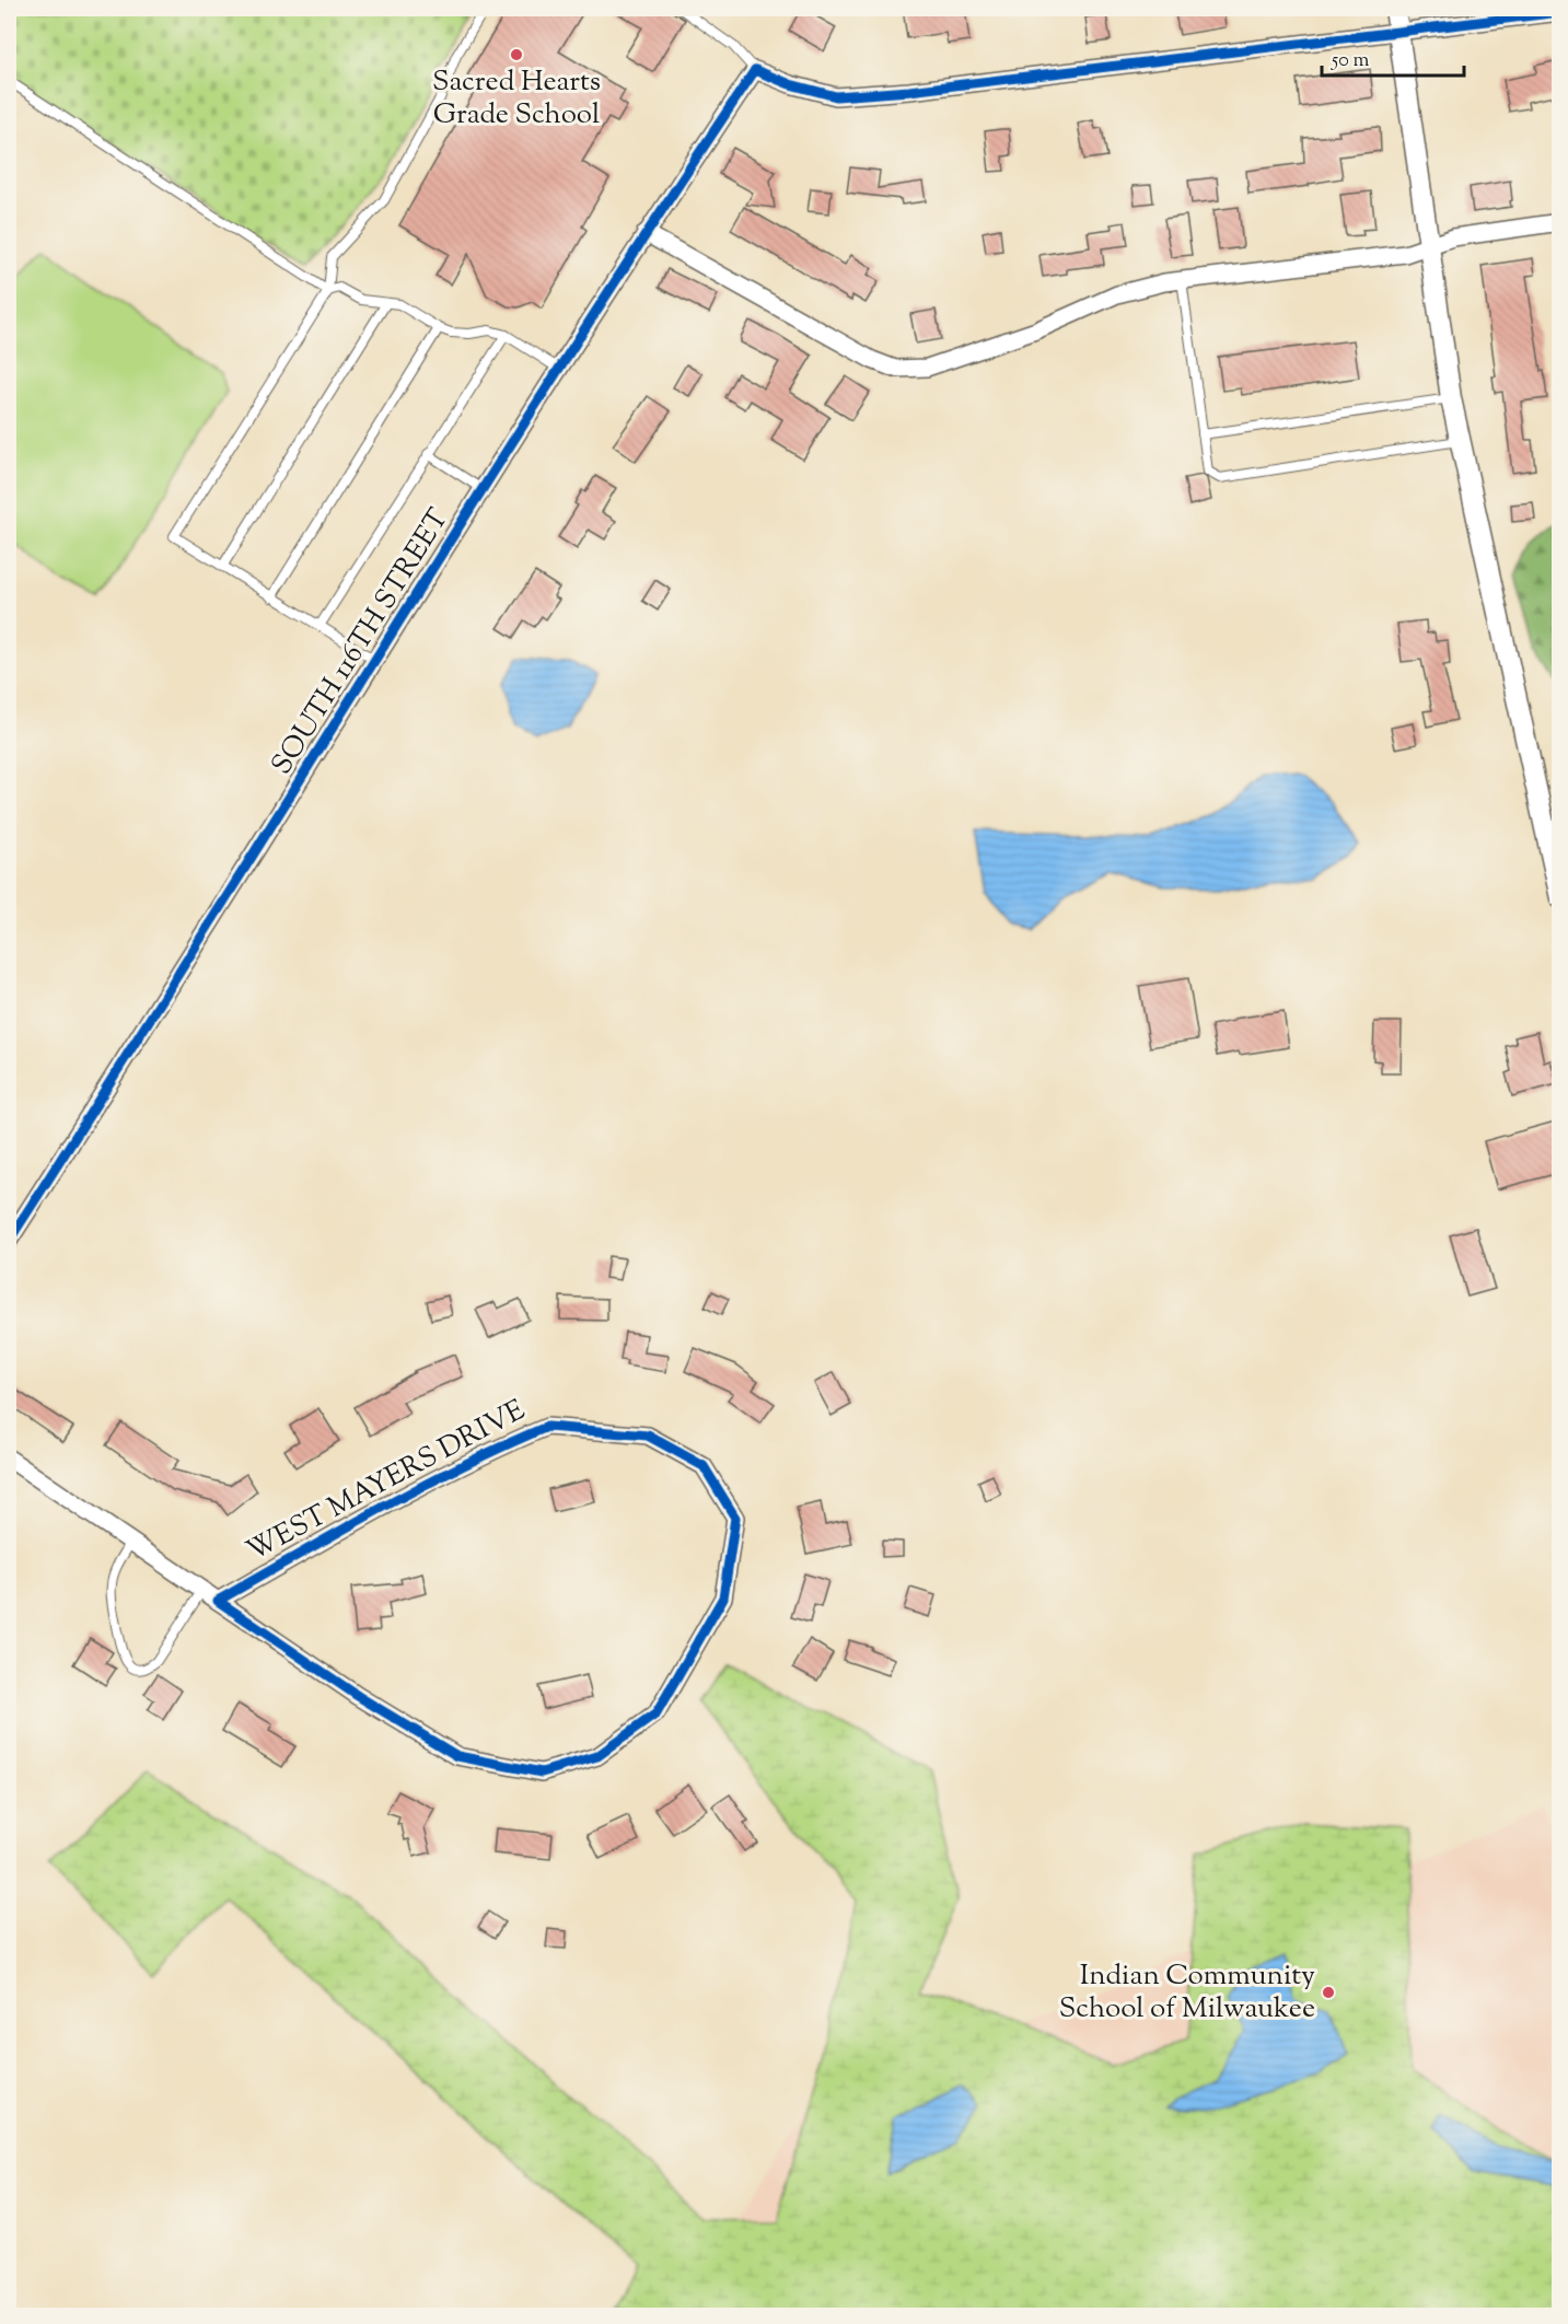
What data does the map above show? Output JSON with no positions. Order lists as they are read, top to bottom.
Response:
{
  "streets": {
    "street": ["SOUTH 116TH STREET", "WEST MAYERS DRIVE"]
  },
  "places": ["Sacred Hearts Grade School", "Indian Community School of Milwaukee"],
  "scale_bar": "50 m"
}
